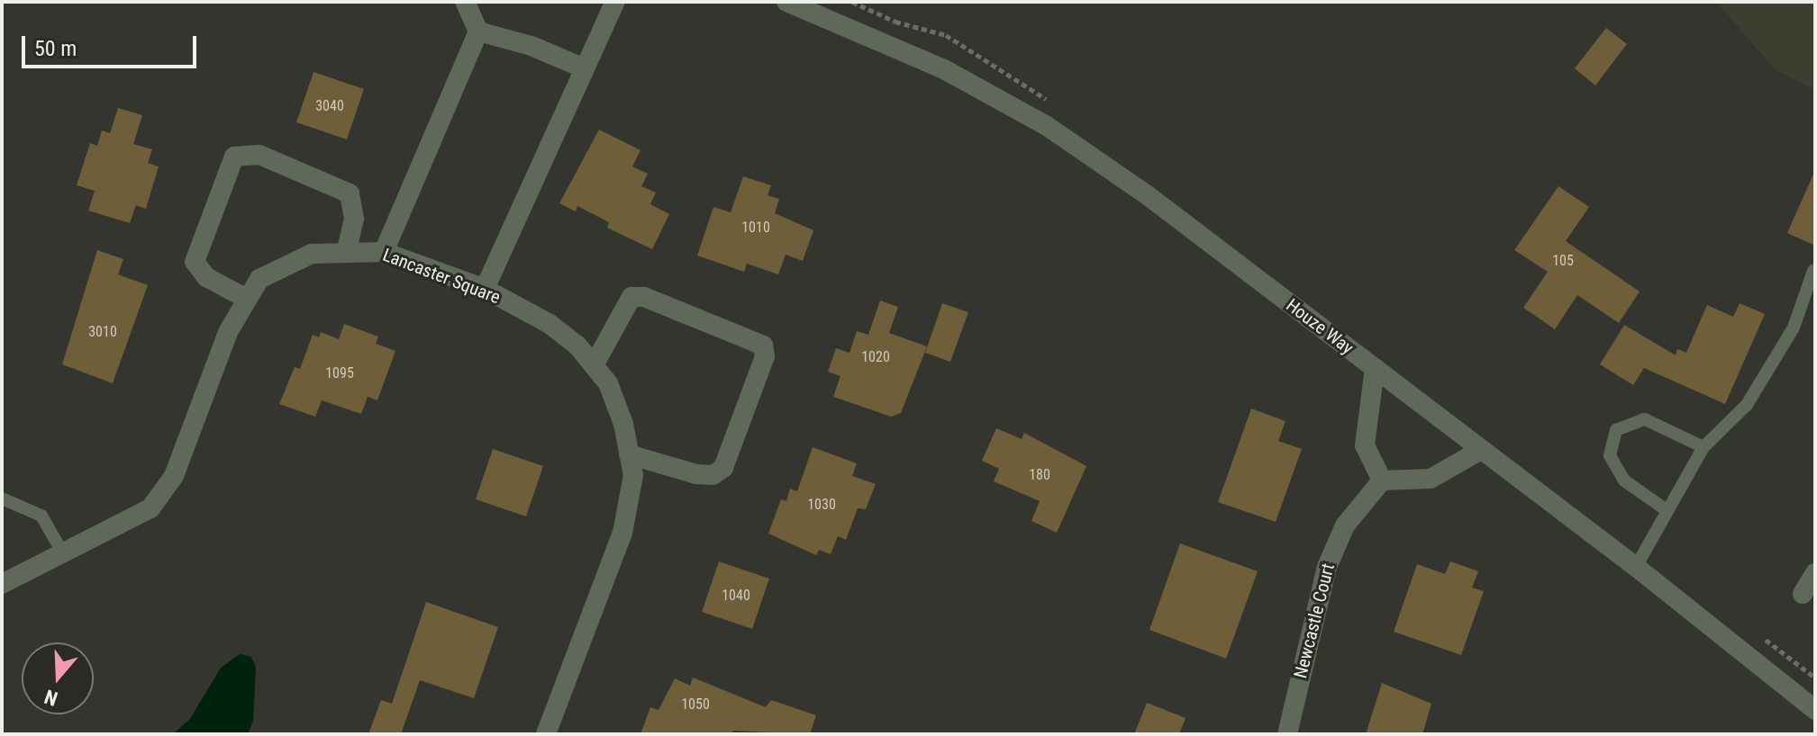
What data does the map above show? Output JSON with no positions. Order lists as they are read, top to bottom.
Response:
{
  "streets": {
    "street": ["Lancaster Square", "Houze Way", "Newcastle Court"]
  },
  "house_numbers": [
    "3040",
    "1010",
    "105",
    "3010",
    "1020",
    "1095",
    "180",
    "1030",
    "1040",
    "1050"
  ],
  "scale_bar": "50 m",
  "north": "bottom"
}
